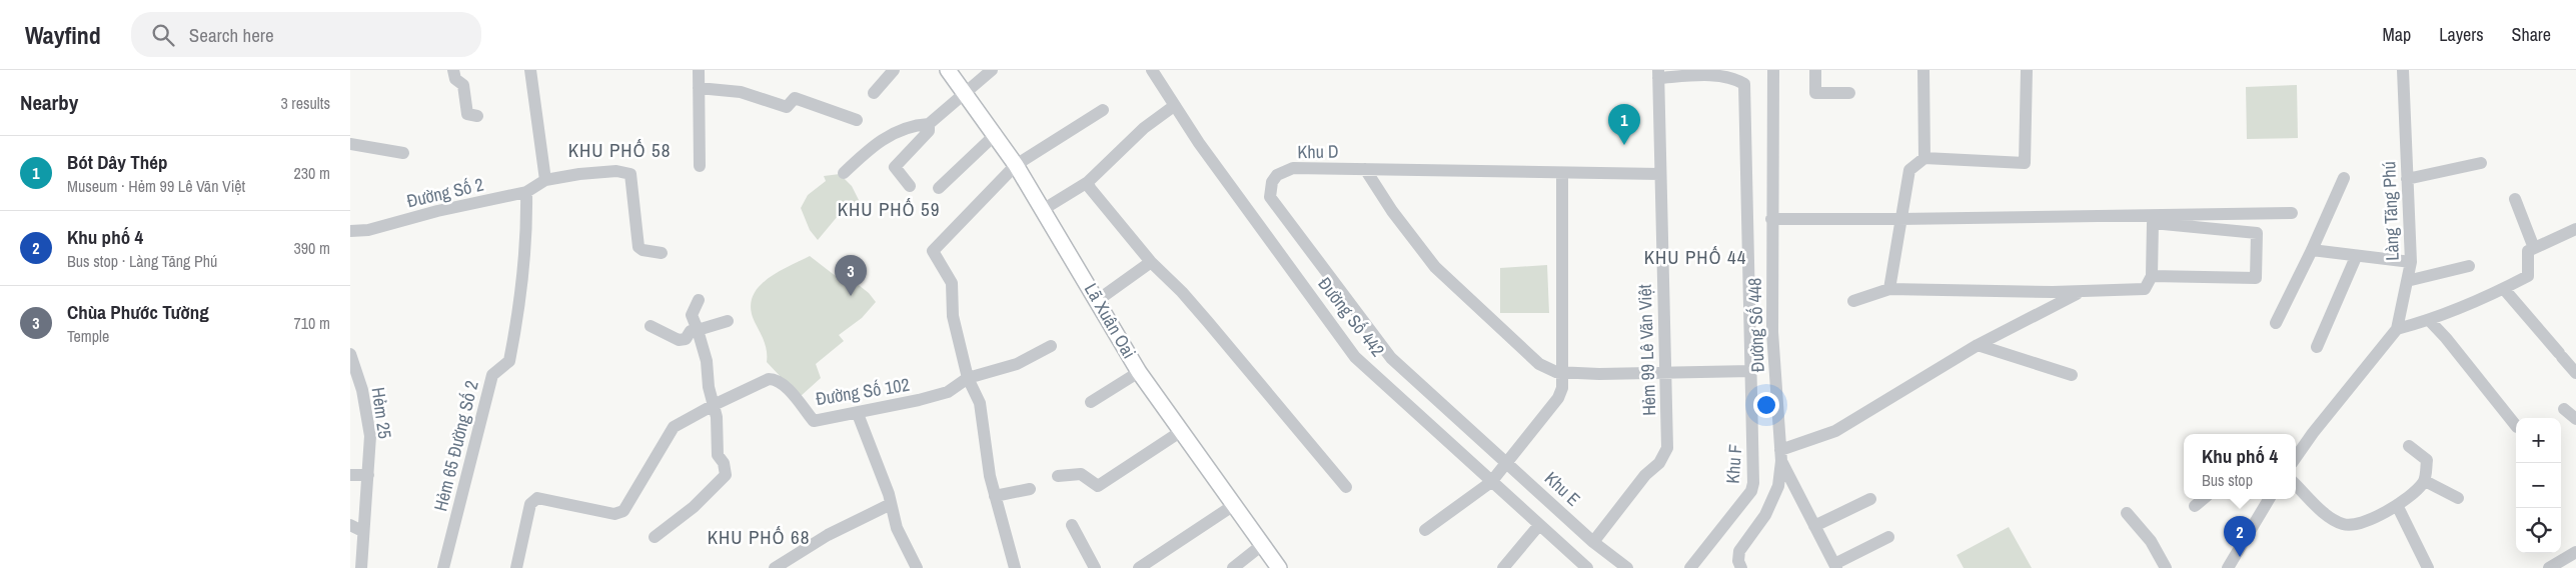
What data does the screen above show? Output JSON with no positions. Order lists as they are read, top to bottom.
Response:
{
  "streets": {
    "main road": ["Lã Xuân Oai"],
    "street": [
      "Khu D",
      "Đường Số 2",
      "Làng Tăng Phú",
      "Đường Số 442",
      "Đường Số 448",
      "Hẻm 99 Lê Văn Việt",
      "Đường Số 102",
      "Hẻm 25",
      "Hẻm 65 Đường Số 2",
      "Khu F",
      "Khu E"
    ]
  },
  "crossings": [
    ["Khu D", "Khu E"],
    ["Đường Số 2", "Hẻm 65 Đường Số 2"],
    ["Hẻm 99 Lê Văn Việt", "Khu F"],
    ["Hẻm 99 Lê Văn Việt", "Khu E"]
  ],
  "districts": [
    "KHU PHỐ 58",
    "KHU PHỐ 59",
    "KHU PHỐ 44",
    "KHU PHỐ 68"
  ],
  "page": {
    "header": "Wayfind",
    "search": "Search here",
    "nav": ["Map", "Layers", "Share"],
    "heading": ["Nearby", "3 results"],
    "pins": ["1", "3", "2"],
    "list": [
      {
        "mark": "1",
        "name": "Bót Dây Thép",
        "note": "Museum · Hẻm 99 Lê Văn Việt",
        "value": "230 m"
      },
      {
        "mark": "2",
        "name": "Khu phố 4",
        "note": "Bus stop · Làng Tăng Phú",
        "value": "390 m"
      },
      {
        "mark": "3",
        "name": "Chùa Phước Tường",
        "note": "Temple",
        "value": "710 m"
      }
    ],
    "map_buttons": ["+", "−"],
    "popup": ["Khu phố 4", "Bus stop"]
  }
}
